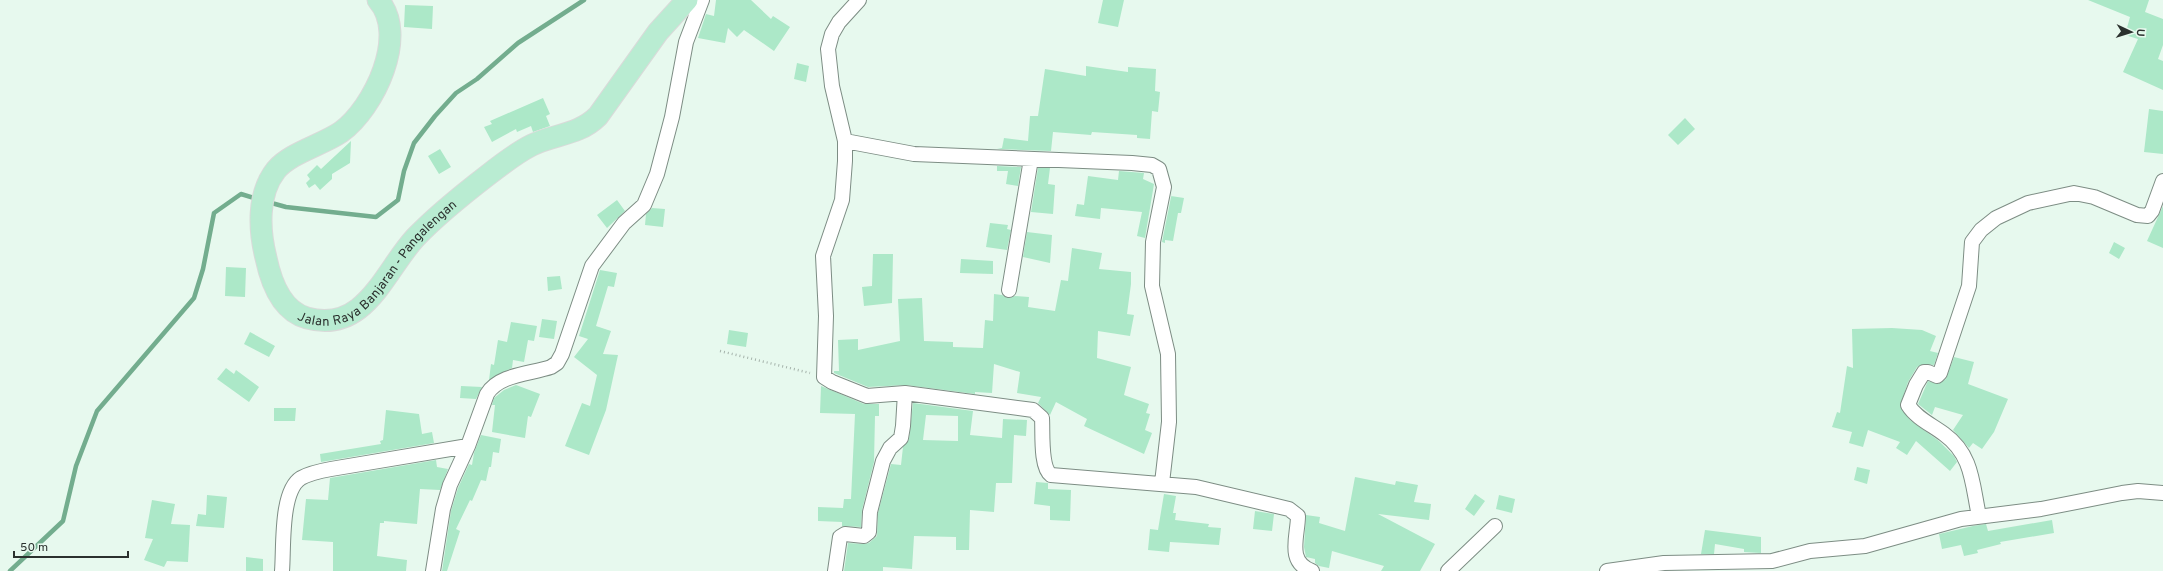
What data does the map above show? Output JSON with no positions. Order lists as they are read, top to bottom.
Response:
{
  "streets": {
    "main road": ["Jalan Raya Banjaran - Pangalengan"]
  },
  "scale_bar": "50 m",
  "north": "right"
}
